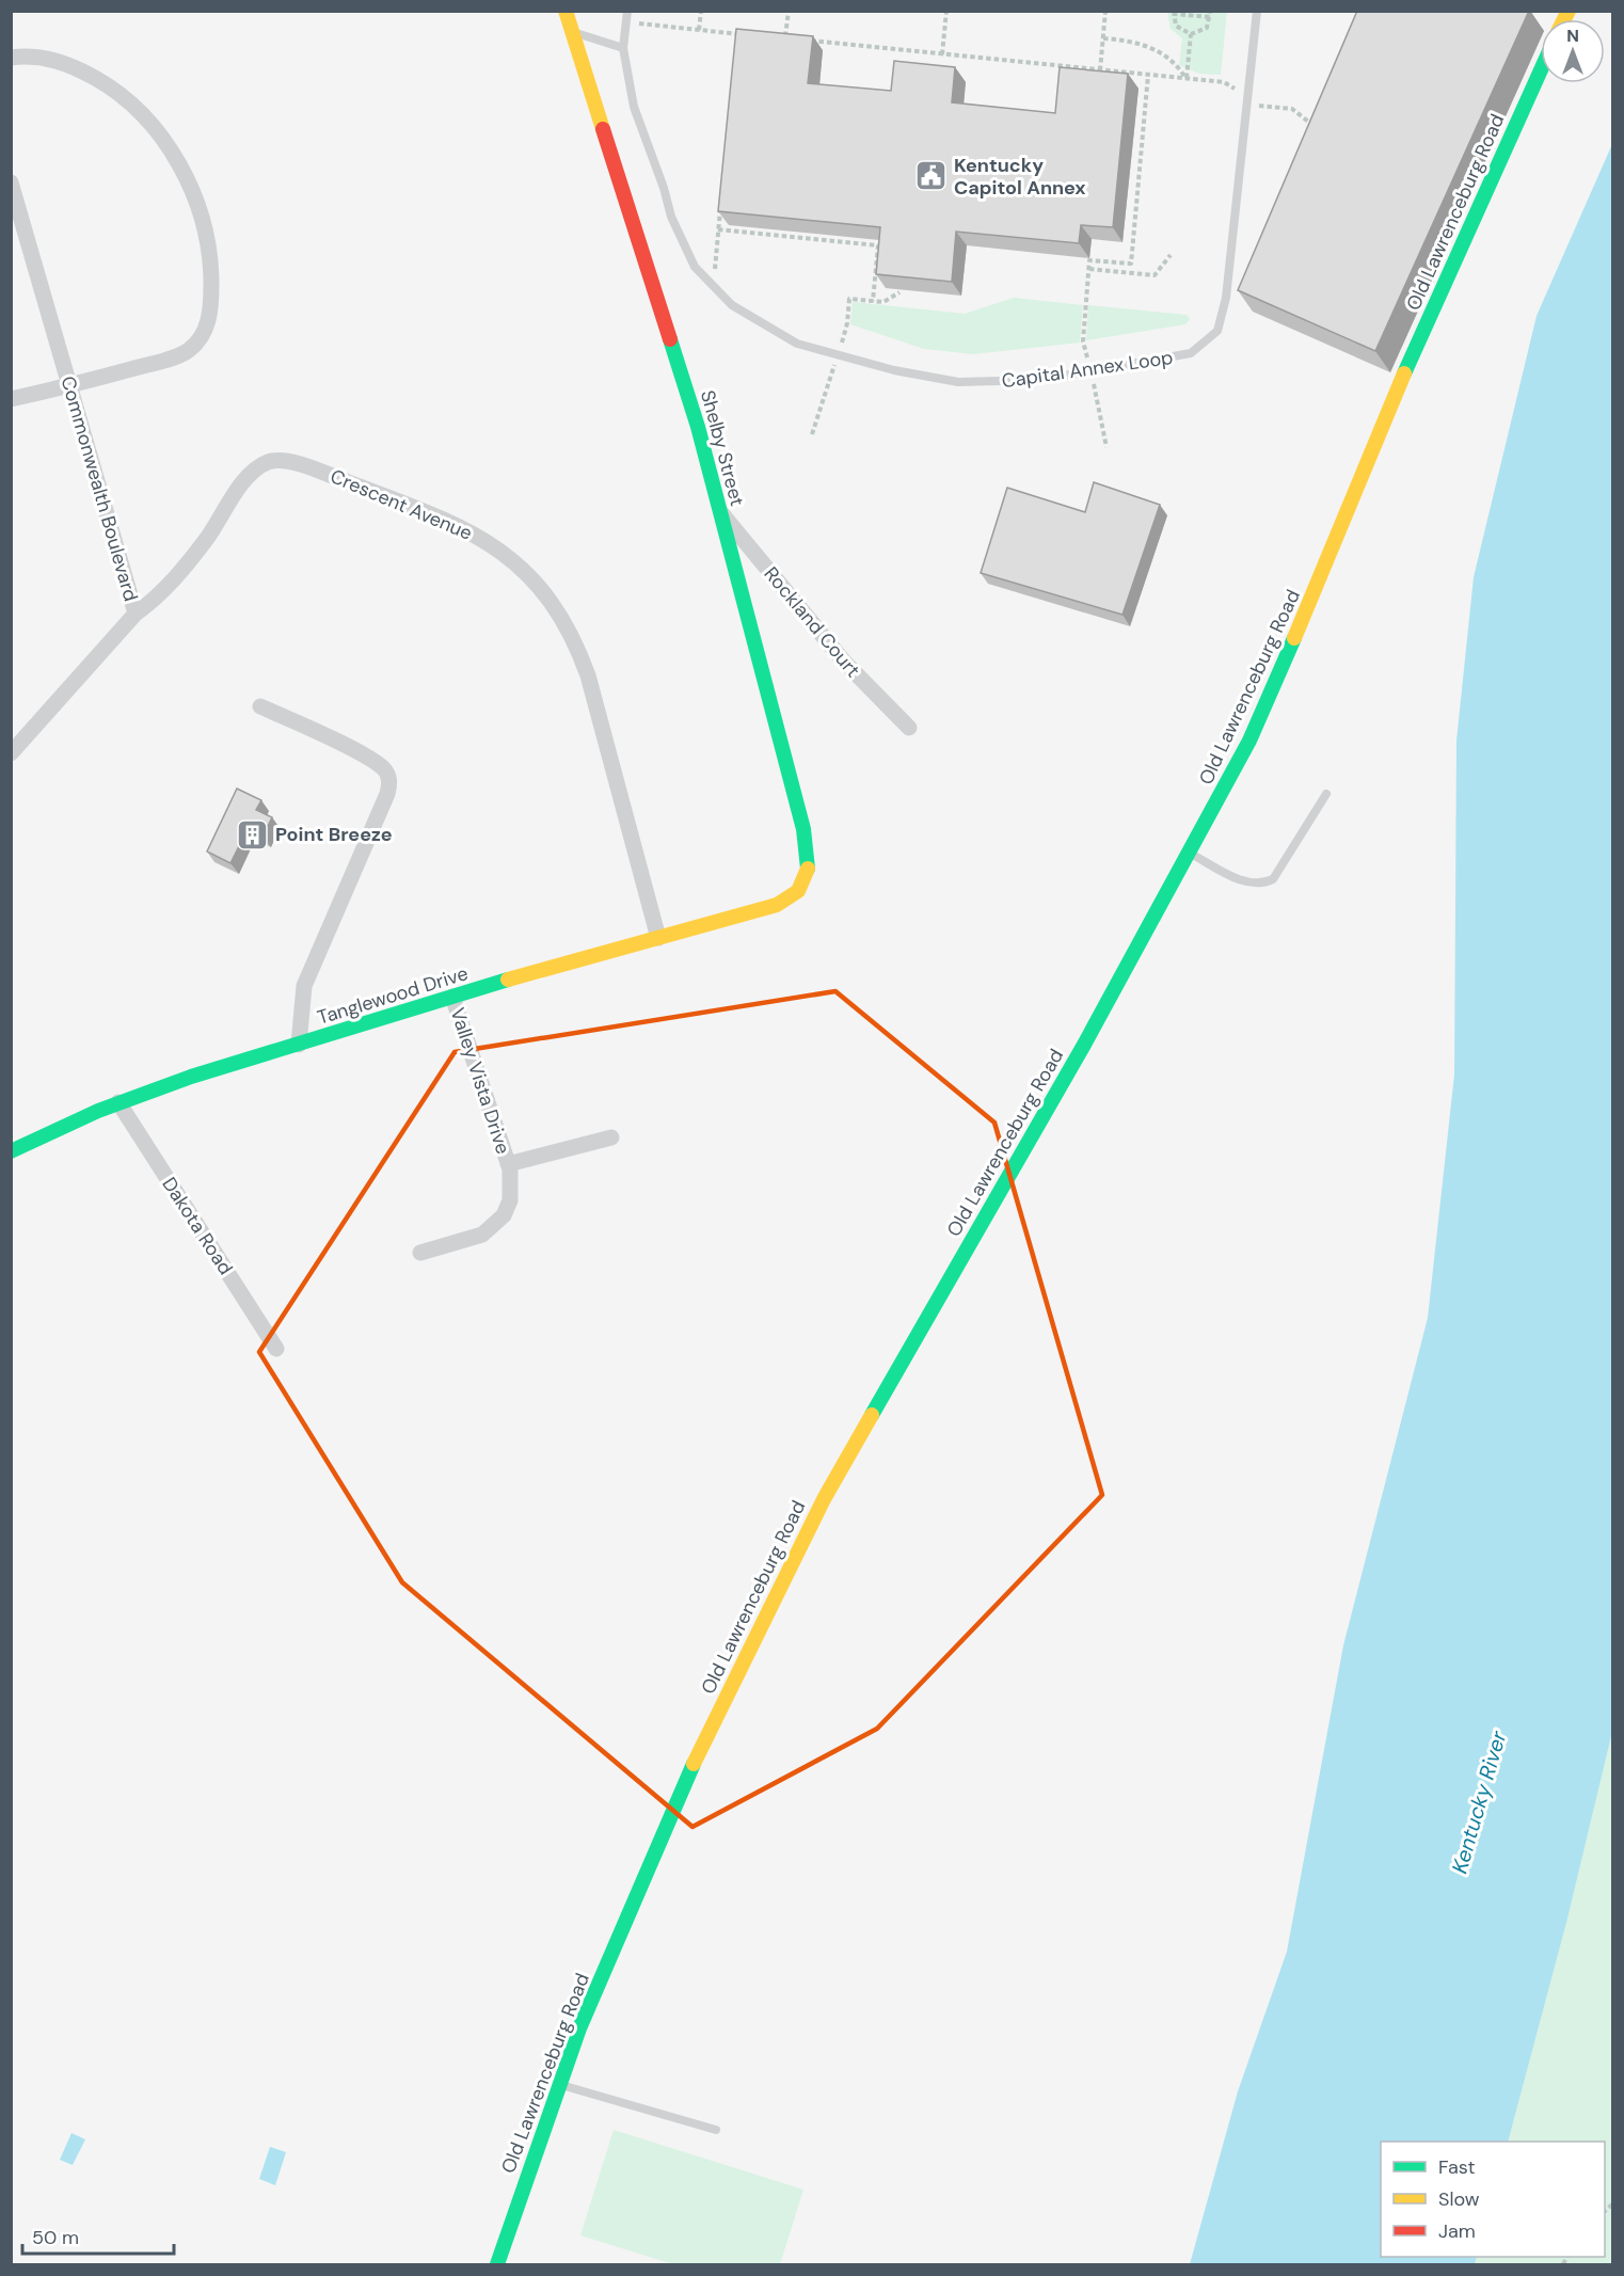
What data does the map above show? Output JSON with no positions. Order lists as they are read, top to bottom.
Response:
{
  "streets": {
    "main road": ["Old Lawrenceburg Road", "Shelby Street", "Tanglewood Drive"],
    "street": [
      "Commonwealth Boulevard",
      "Crescent Avenue",
      "Rockland Court",
      "Valley Vista Drive",
      "Dakota Road"
    ],
    "lane": ["Capital Annex Loop"]
  },
  "crossings": [
    ["Shelby Street", "Rockland Court"],
    ["Shelby Street", "Tanglewood Drive"],
    ["Commonwealth Boulevard", "Crescent Avenue"],
    ["Crescent Avenue", "Tanglewood Drive"],
    ["Tanglewood Drive", "Valley Vista Drive"],
    ["Tanglewood Drive", "Dakota Road"]
  ],
  "water": ["Kentucky River"],
  "places": {
    "public building": ["Kentucky Capitol Annex"],
    "building": ["Point Breeze"]
  },
  "legend": ["Fast", "Slow", "Jam"],
  "scale_bar": "50 m",
  "north": "top"
}
